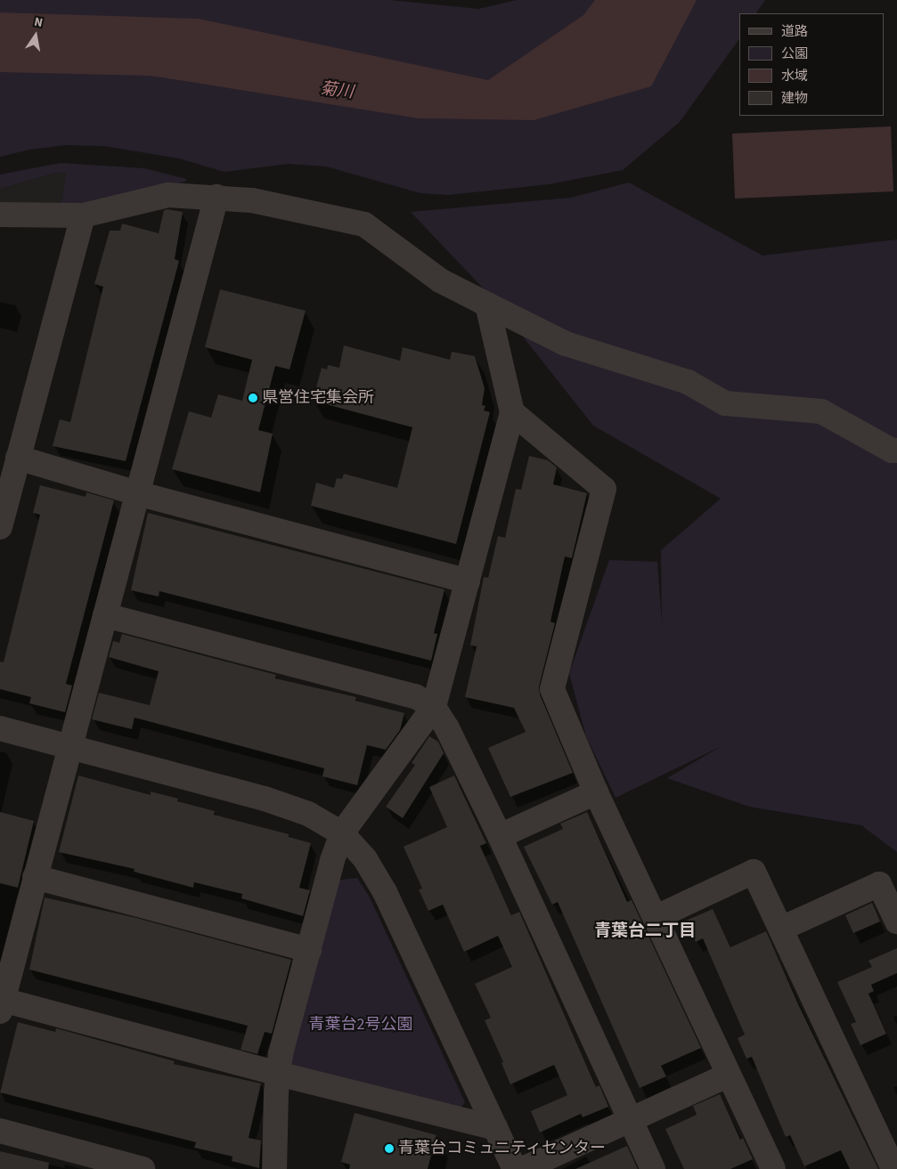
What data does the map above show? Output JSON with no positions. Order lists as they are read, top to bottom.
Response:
{
  "districts": ["青葉台二丁目"],
  "water": ["菊川"],
  "parks": ["青葉台2号公園"],
  "places": ["県営住宅集会所", "青葉台コミュニティセンター"],
  "legend": [
    "道路",
    "公園",
    "水域",
    "建物"
  ],
  "north": "top"
}
